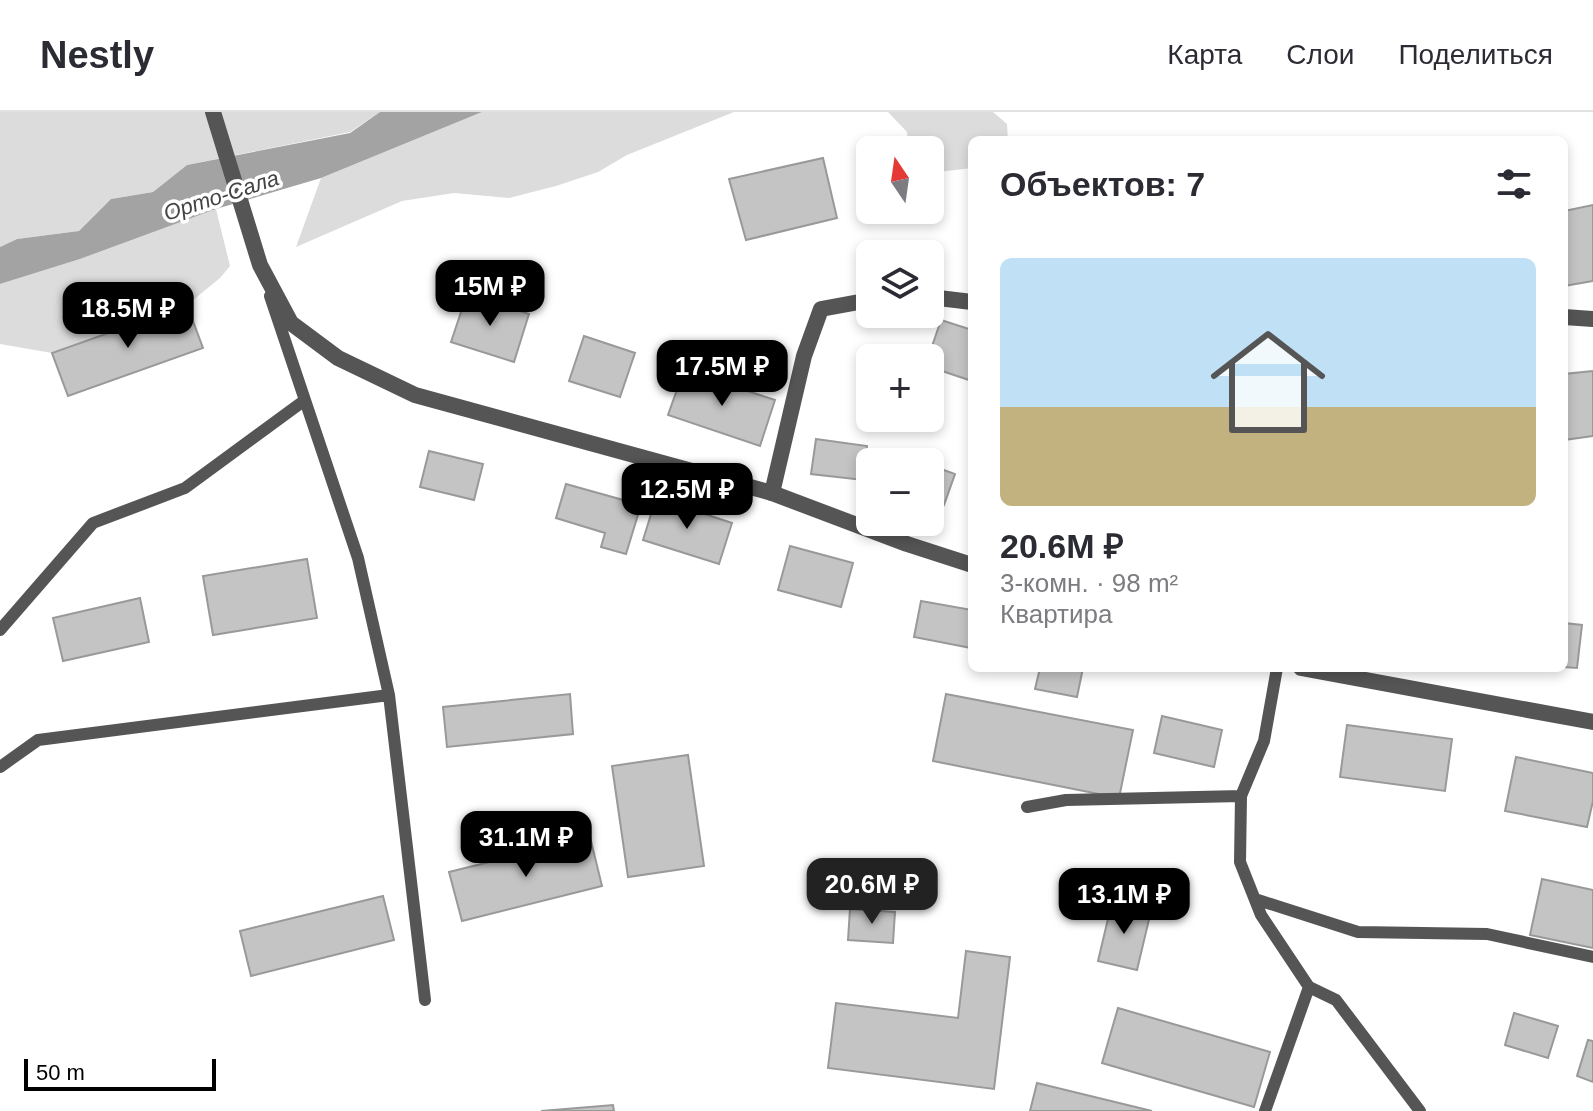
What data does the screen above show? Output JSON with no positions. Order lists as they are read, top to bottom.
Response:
{
  "water": ["Орто-Сала"],
  "scale_bar": "50 m",
  "north": "top",
  "page": {
    "header": "Nestly",
    "nav": ["Карта", "Слои", "Поделиться"],
    "map_buttons": ["+", "−"],
    "heading": "Объектов: 7",
    "list": [
      {
        "name": "20.6M ₽",
        "note": "3-комн. · 98 m² · Квартира"
      }
    ],
    "price": [
      "15M ₽",
      "18.5M ₽",
      "17.5M ₽",
      "12.5M ₽",
      "31.1M ₽",
      "20.6M ₽",
      "13.1M ₽"
    ],
    "scale": "50 m"
  }
}
